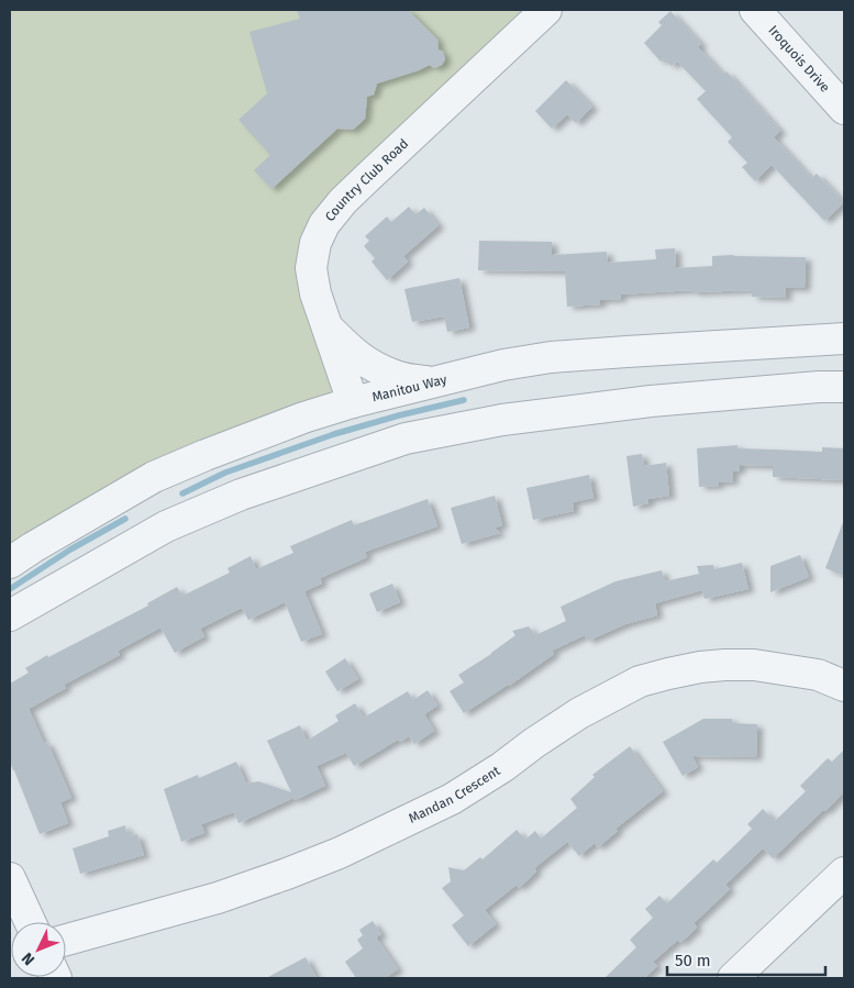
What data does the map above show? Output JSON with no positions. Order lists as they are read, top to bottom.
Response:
{
  "streets": {
    "street": [
      "Iroquois Drive",
      "Country Club Road",
      "Manitou Way",
      "Mandan Crescent"
    ]
  },
  "crossings": [
    ["Country Club Road", "Manitou Way"]
  ],
  "scale_bar": "50 m",
  "north": "bottom left"
}
